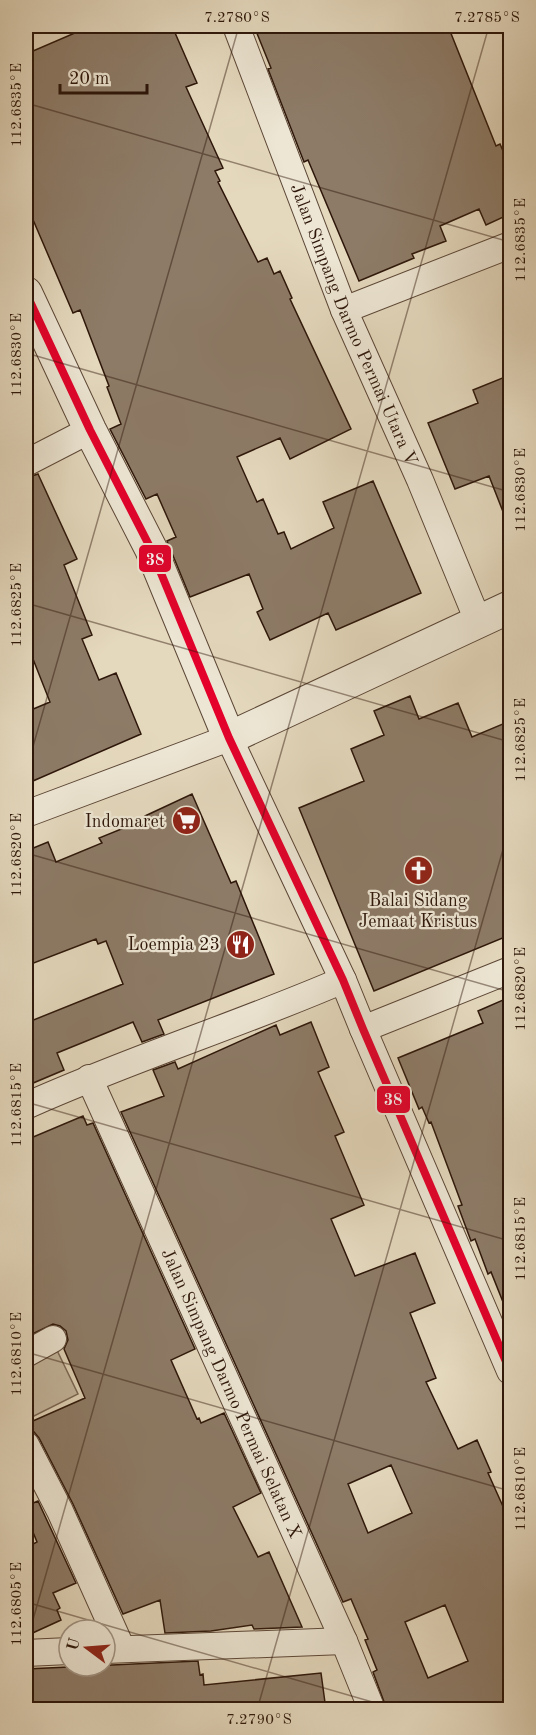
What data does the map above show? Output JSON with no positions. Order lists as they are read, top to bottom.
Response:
{
  "streets": {
    "street": ["Jalan Simpang Darmo Permai Utara V", "Jalan Simpang Darmo Permai Selatan X"]
  },
  "places": {
    "supermarket": ["Indomaret"],
    "church": ["Balai Sidang Jemaat Kristus"],
    "restaurant": ["Loempia 23"]
  },
  "lines": ["transit line 38"],
  "scale_bar": "20 m",
  "north": "left",
  "coordinates": [
    "7.2780°S",
    "7.2785°S",
    "112.6835°E",
    "112.6830°E",
    "112.6825°E",
    "112.6820°E",
    "112.6815°E",
    "112.6810°E",
    "112.6805°E",
    "7.2790°S"
  ]
}
